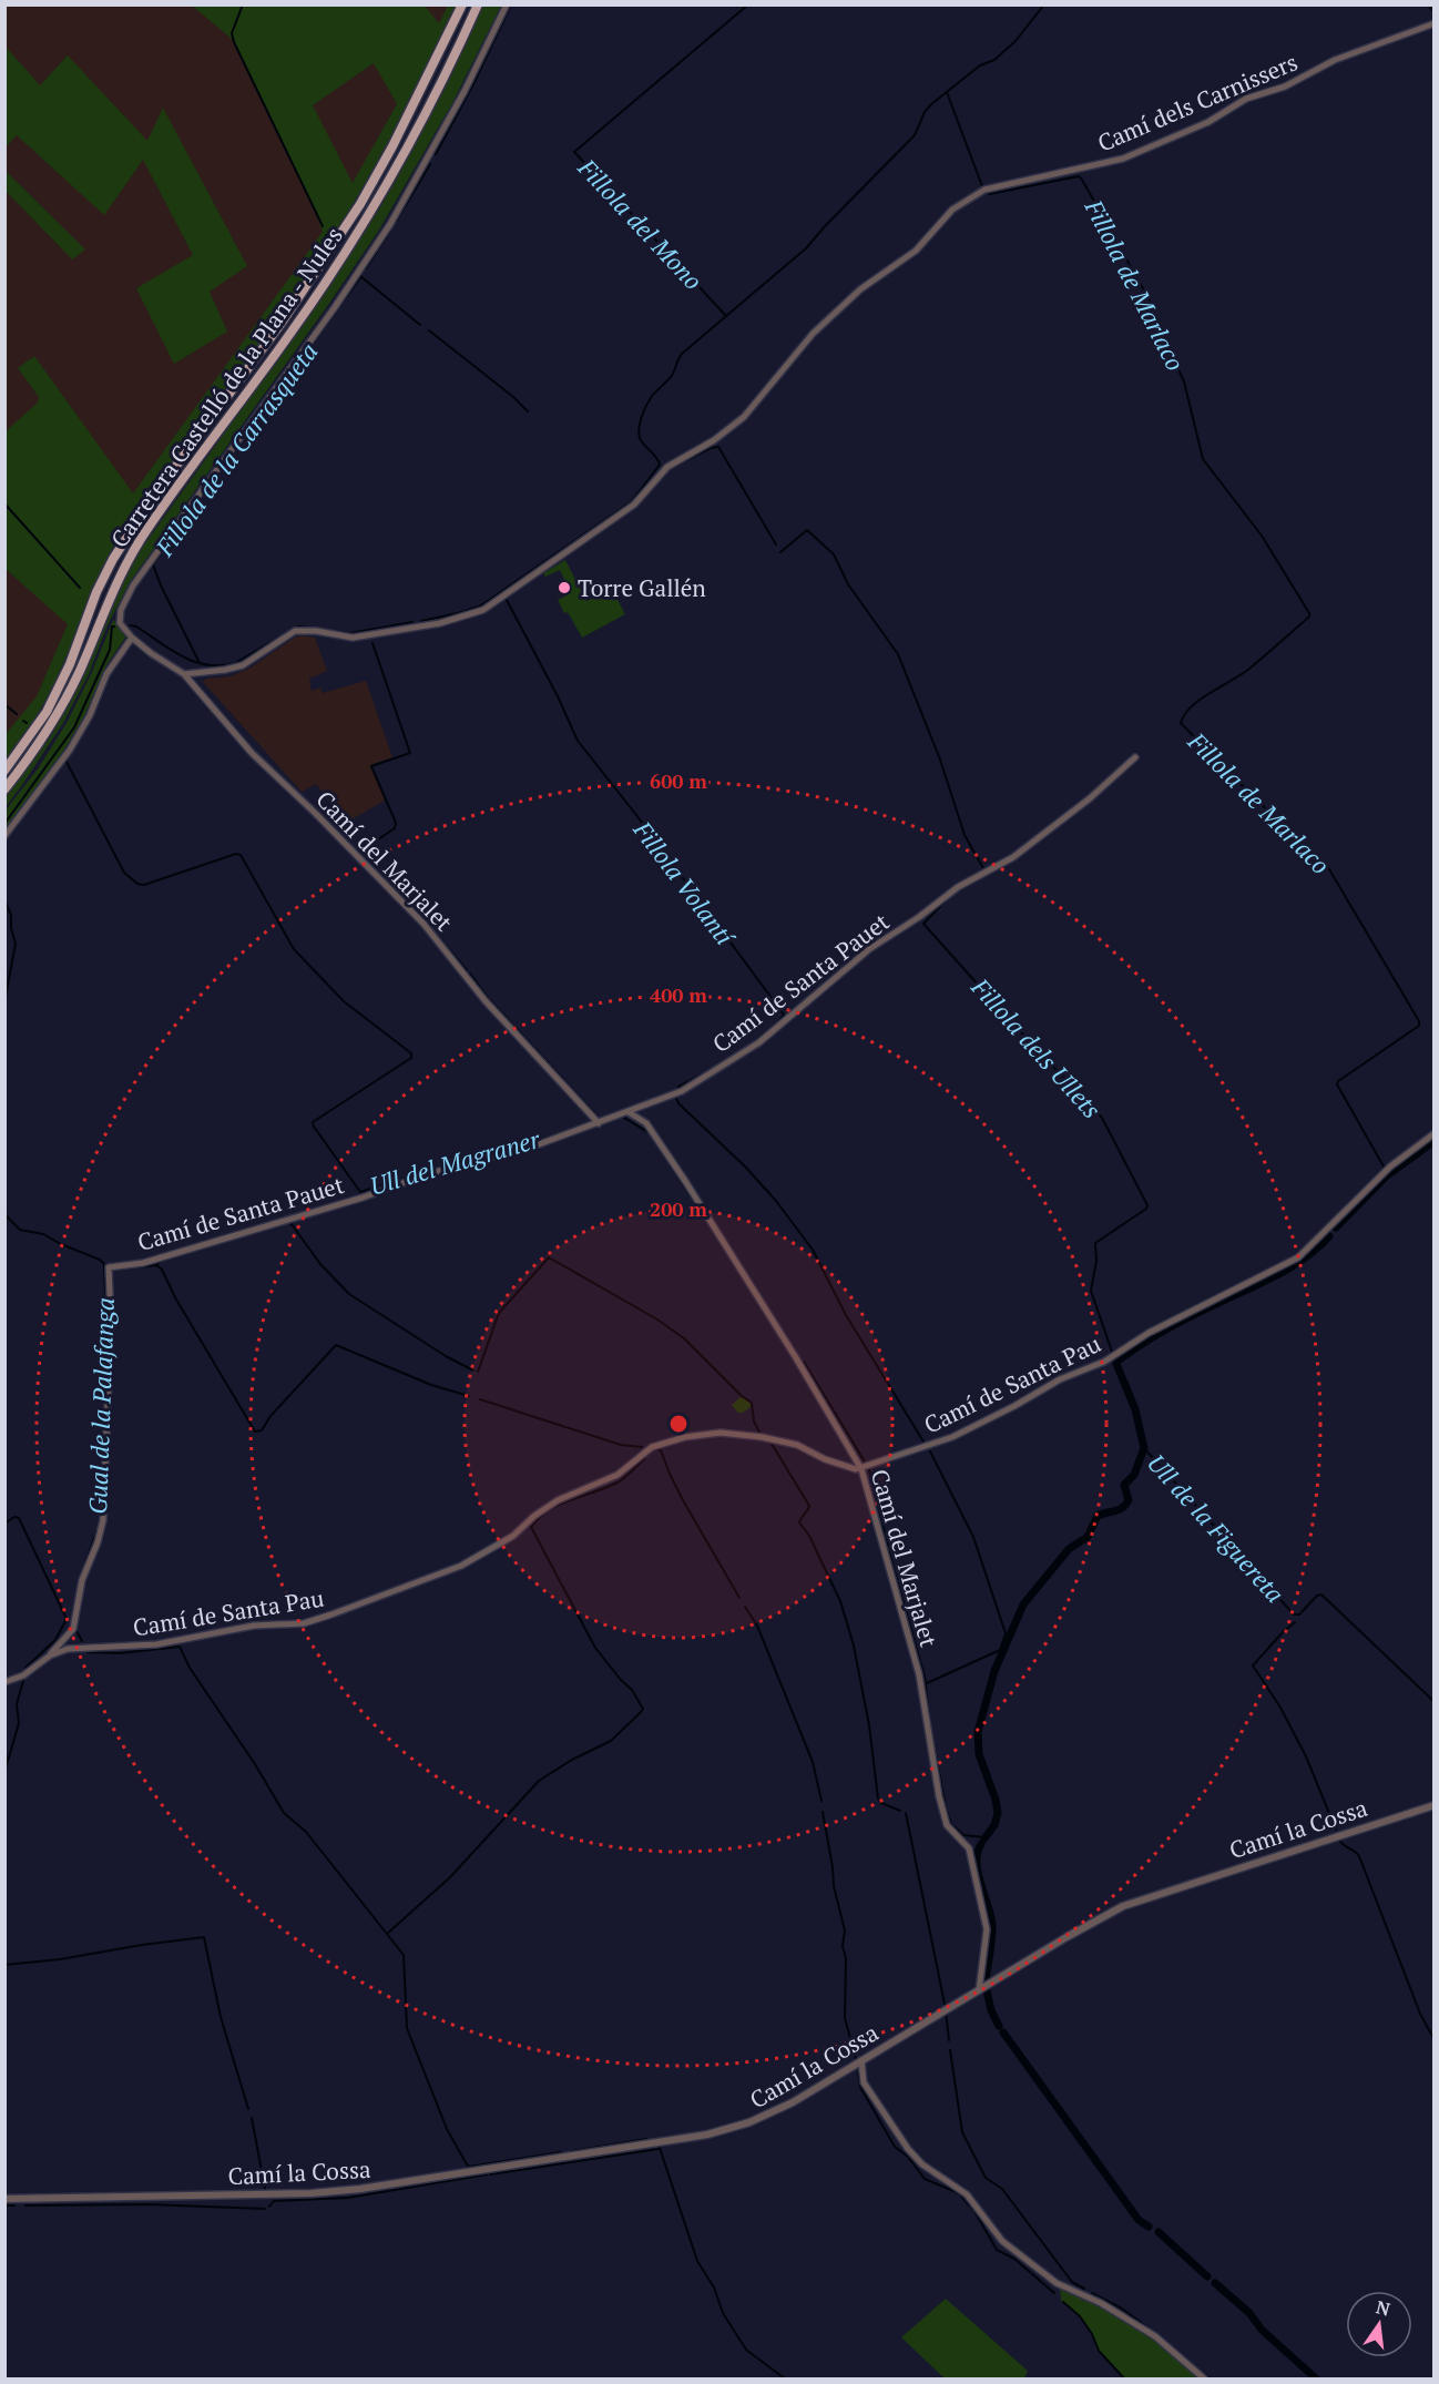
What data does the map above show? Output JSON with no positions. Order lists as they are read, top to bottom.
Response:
{
  "streets": {
    "main road": ["Carretera Castelló de la Plana - Nules"],
    "street": [
      "Camí dels Carnissers",
      "Camí del Marjalet",
      "Camí de Santa Pauet",
      "Camí de Santa Pau",
      "Camí la Cossa"
    ]
  },
  "crossings": [
    ["Camí dels Carnissers", "Camí del Marjalet"],
    ["Camí del Marjalet", "Camí de Santa Pauet"],
    ["Camí del Marjalet", "Camí de Santa Pau"],
    ["Camí del Marjalet", "Camí la Cossa"],
    ["Camí de Santa Pauet", "Camí de Santa Pau"]
  ],
  "water": [
    "Fillola del Mono",
    "Fillola de Marlaco",
    "Fillola de la Carrasqueta",
    "Fillola Volantí",
    "Fillola dels Ullets",
    "Ull del Magraner",
    "Gual de la Palafanga",
    "Ull de la Figuereta"
  ],
  "places": ["Torre Gallén"],
  "north": "top",
  "rings": ["600 m", "400 m", "200 m"]
}
